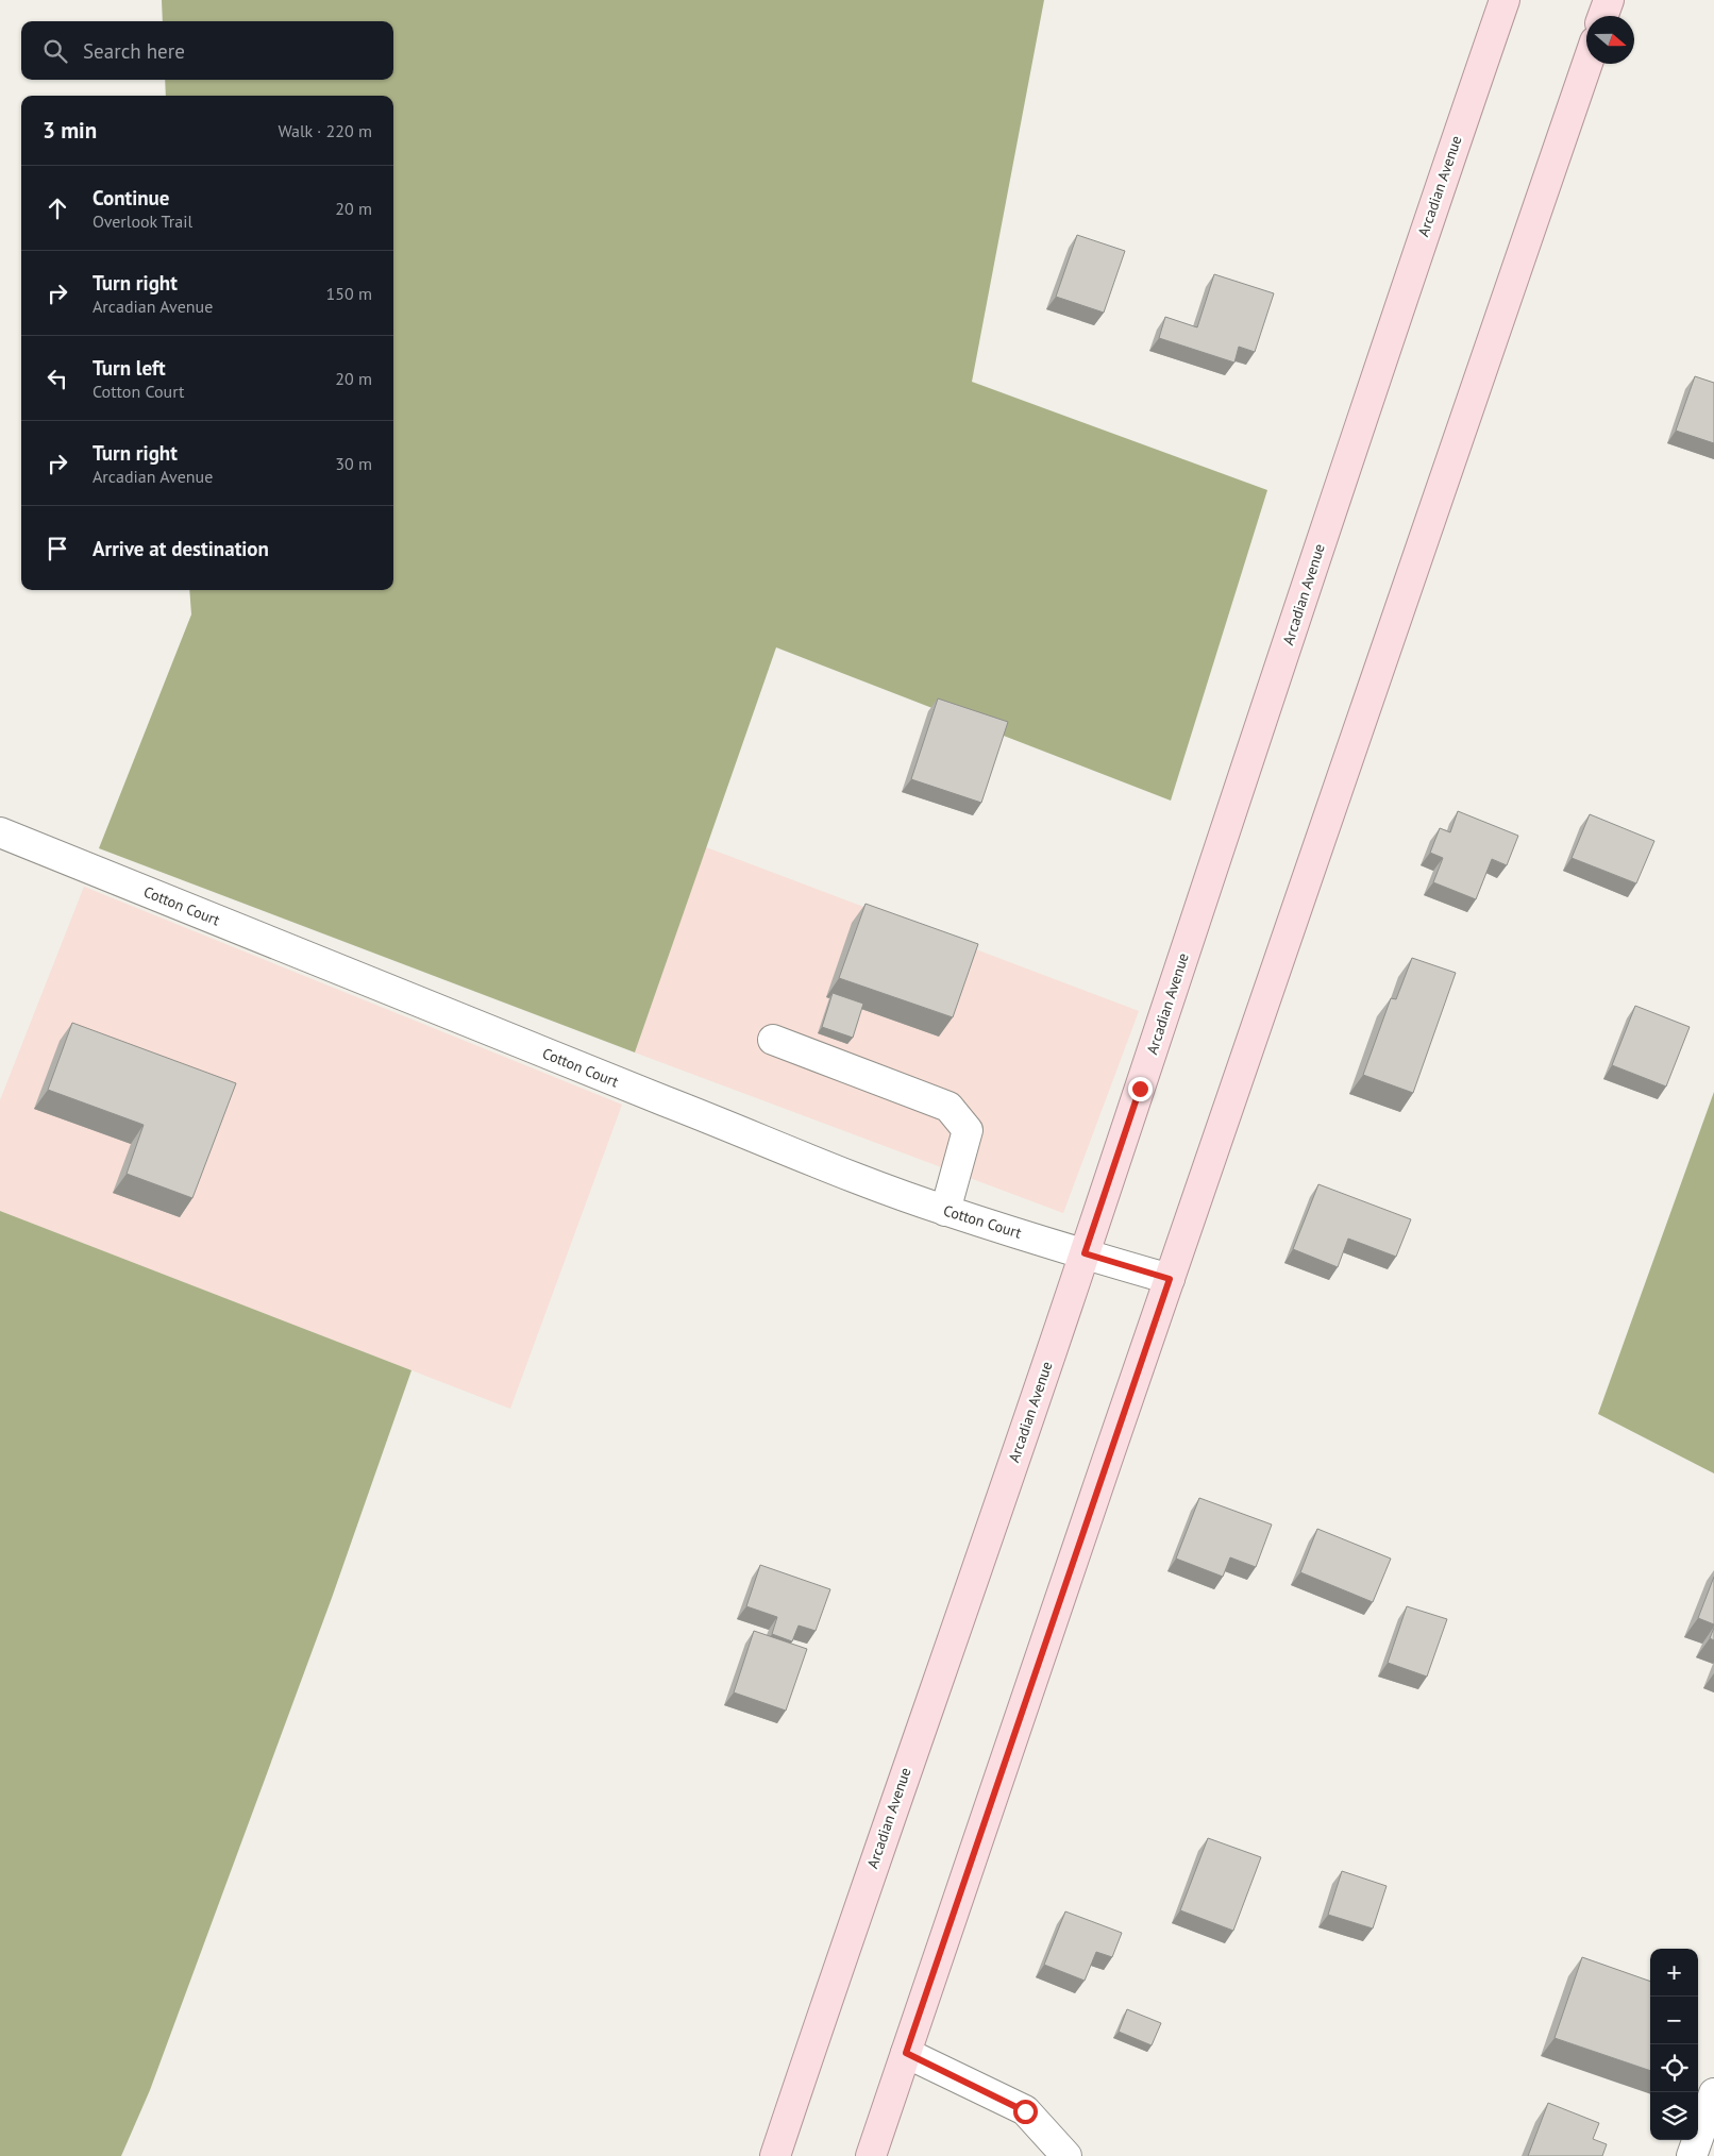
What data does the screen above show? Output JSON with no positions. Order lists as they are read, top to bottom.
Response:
{
  "streets": {
    "main road": ["Arcadian Avenue"],
    "street": ["Cotton Court"]
  },
  "crossings": [
    ["Arcadian Avenue", "Cotton Court"]
  ],
  "north": "right",
  "page": {
    "search": "Search here",
    "heading": ["3 min", "Walk · 220 m"],
    "list": [
      ["Continue", "Overlook Trail", "20 m"],
      ["Turn right", "Arcadian Avenue", "150 m"],
      ["Turn left", "Cotton Court", "20 m"],
      ["Turn right", "Arcadian Avenue", "30 m"],
      "Arrive at destination"
    ],
    "map_buttons": ["+", "−"]
  }
}
